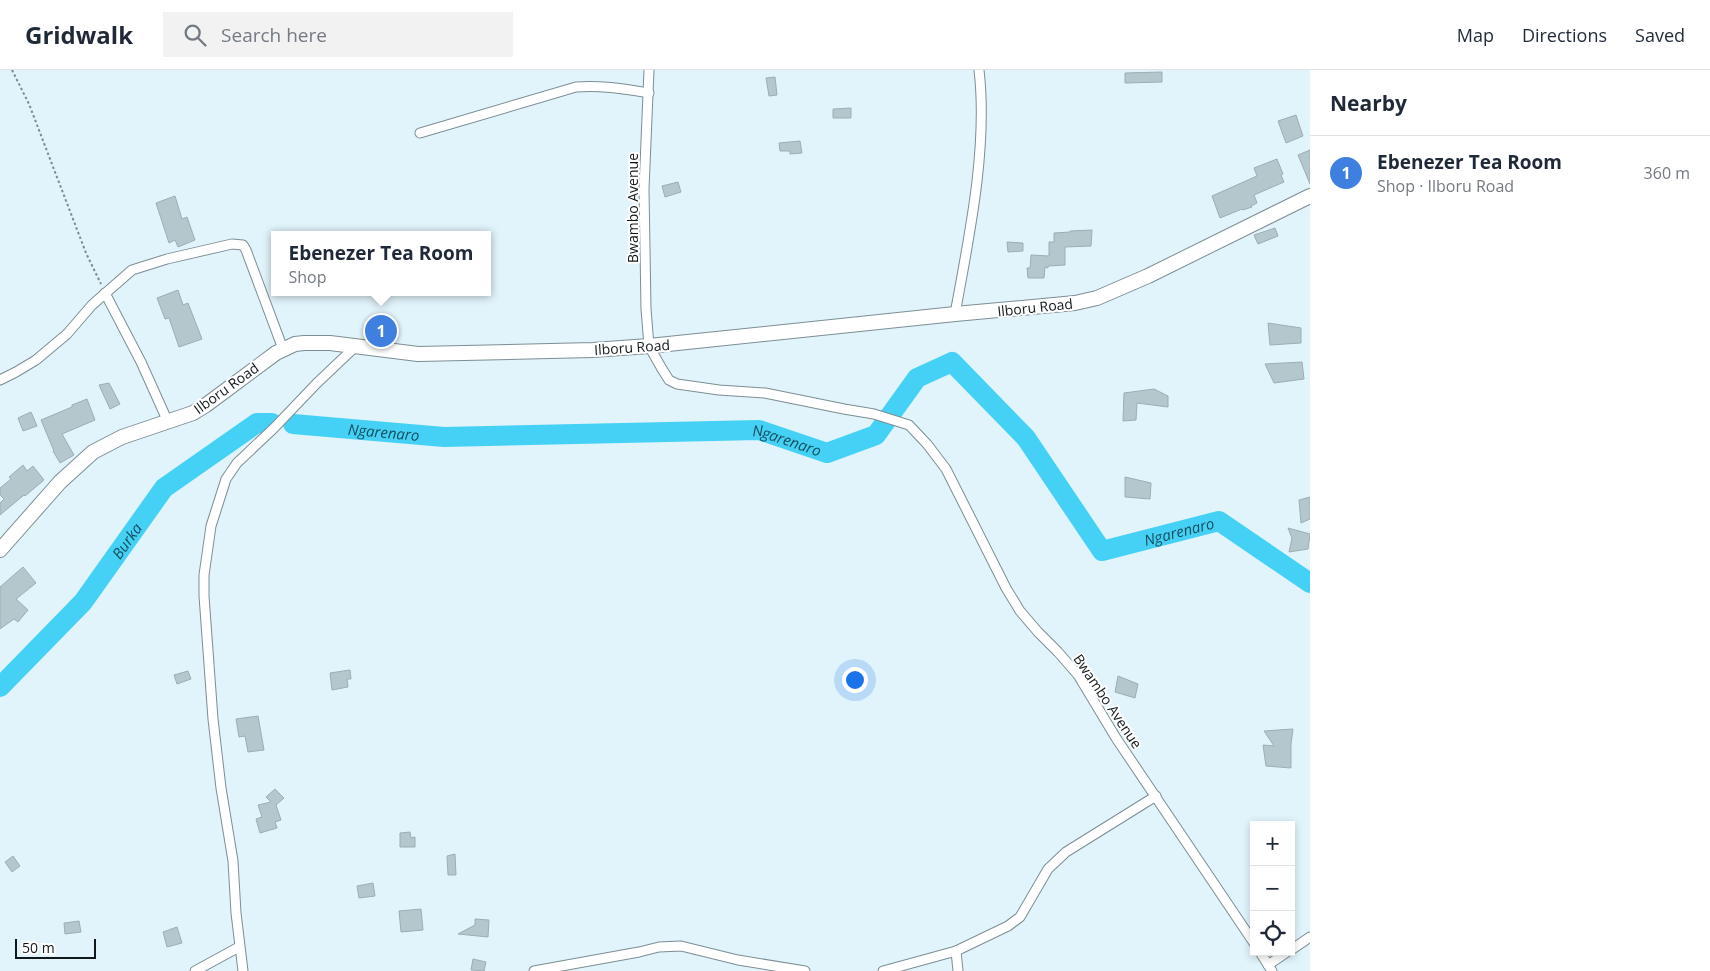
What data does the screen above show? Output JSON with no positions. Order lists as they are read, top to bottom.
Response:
{
  "streets": {
    "street": ["Bwambo Avenue", "Ilboru Road"]
  },
  "crossings": [
    ["Bwambo Avenue", "Ilboru Road"]
  ],
  "water": ["Ngarenaro", "Burka"],
  "scale_bar": "50 m",
  "page": {
    "header": "Gridwalk",
    "search": "Search here",
    "nav": ["Map", "Directions", "Saved"],
    "heading": "Nearby",
    "list": [
      {
        "mark": "1",
        "name": "Ebenezer Tea Room",
        "note": "Shop · Ilboru Road",
        "value": "360 m"
      }
    ],
    "popup": ["Ebenezer Tea Room", "Shop"],
    "pins": "1",
    "map_buttons": ["+", "−"],
    "scale": "50 m"
  }
}
